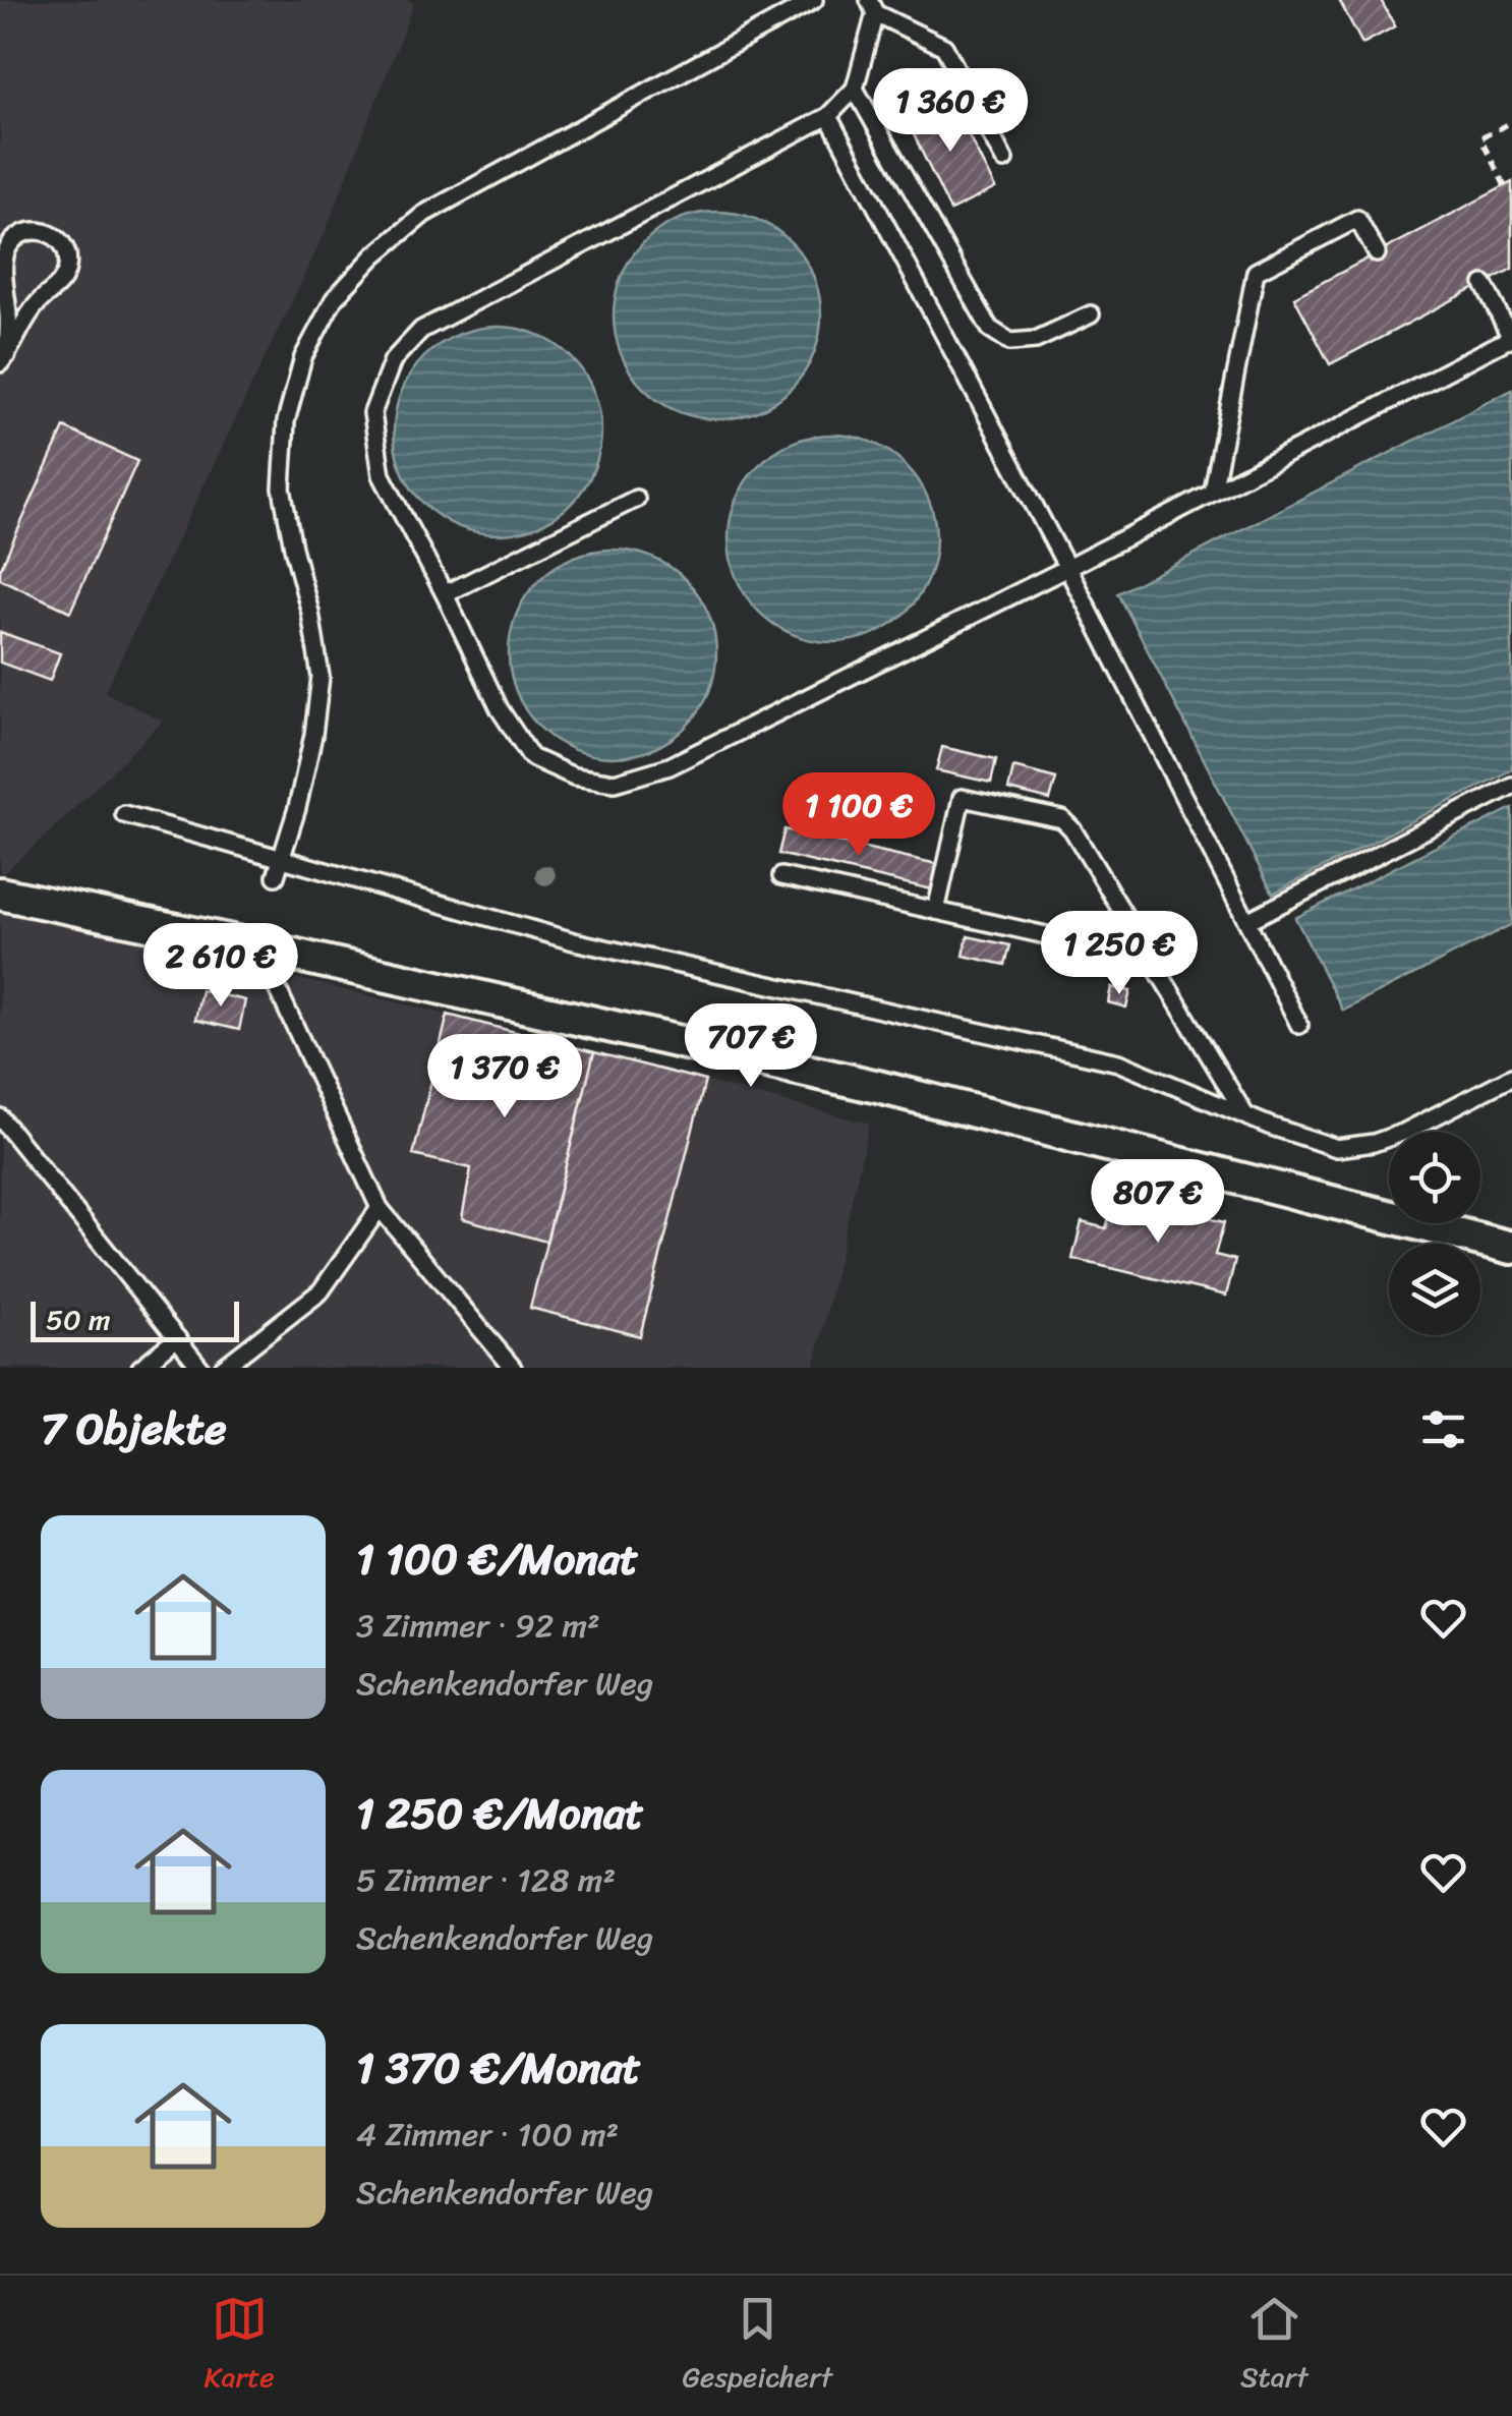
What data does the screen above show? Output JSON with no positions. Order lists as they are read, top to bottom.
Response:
{
  "scale_bar": "50 m",
  "page": {
    "price": [
      "1 360 €",
      "1 100 €",
      "1 250 €",
      "2 610 €",
      "707 €",
      "1 370 €",
      "807 €"
    ],
    "scale": "50 m",
    "heading": "7 Objekte",
    "list": [
      {
        "name": "1 100 €/Monat",
        "note": "3 Zimmer · 92 m² · Schenkendorfer Weg"
      },
      {
        "name": "1 250 €/Monat",
        "note": "5 Zimmer · 128 m² · Schenkendorfer Weg"
      },
      {
        "name": "1 370 €/Monat",
        "note": "4 Zimmer · 100 m² · Schenkendorfer Weg"
      }
    ],
    "tabs": ["Karte", "Gespeichert", "Start"]
  }
}
